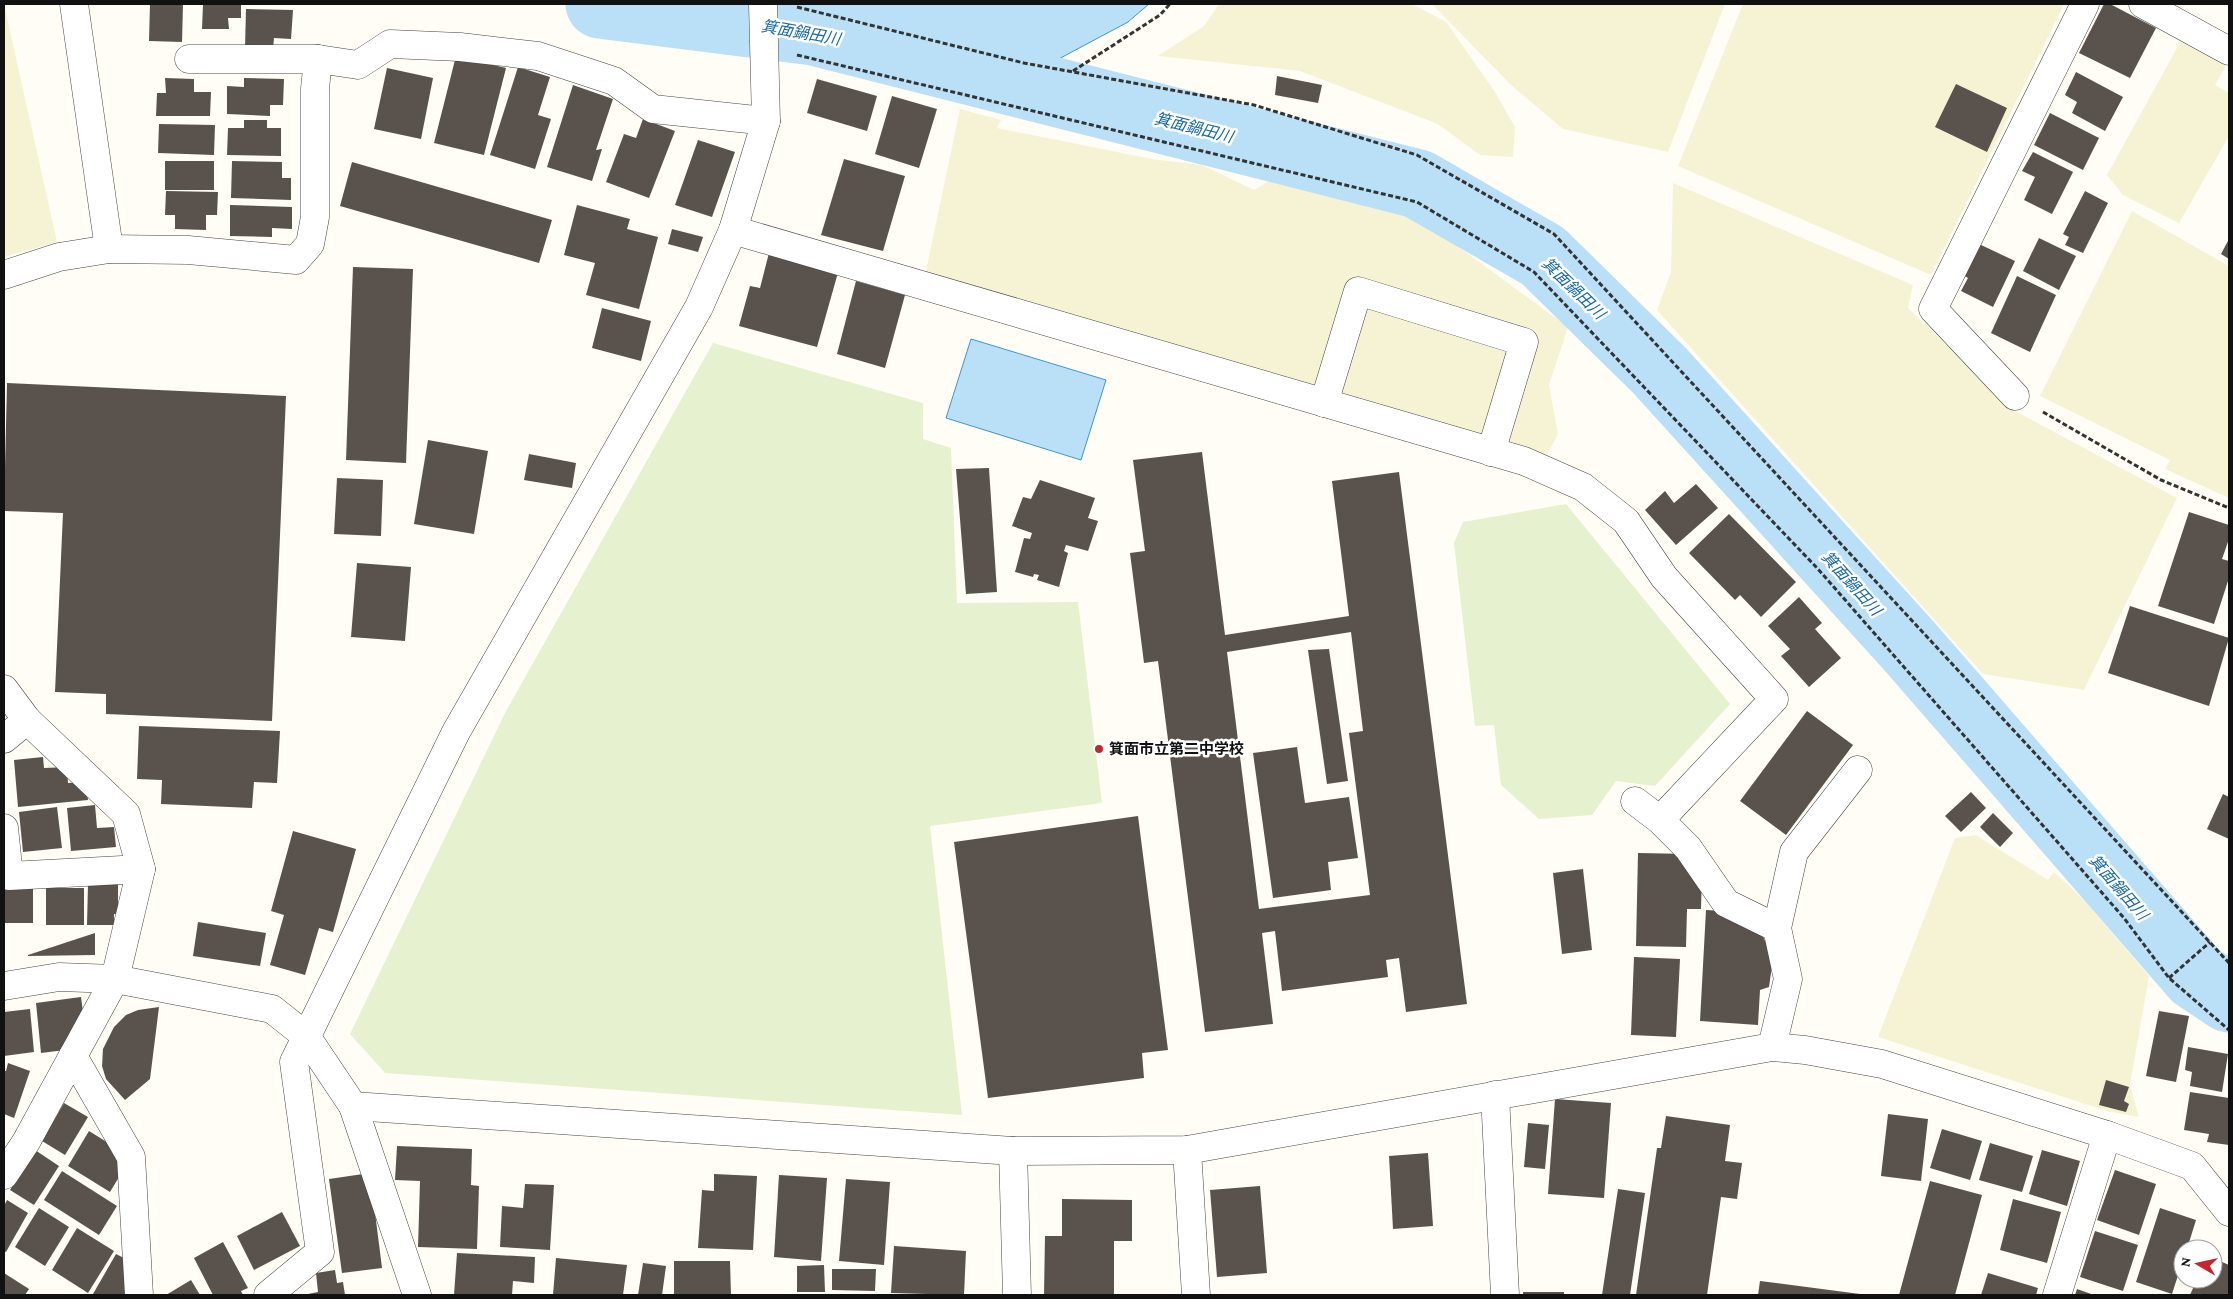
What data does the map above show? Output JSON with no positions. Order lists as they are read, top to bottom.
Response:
{
  "water": ["箕面鍋田川"],
  "places": ["箕面市立第二中学校"],
  "north": "left"
}
